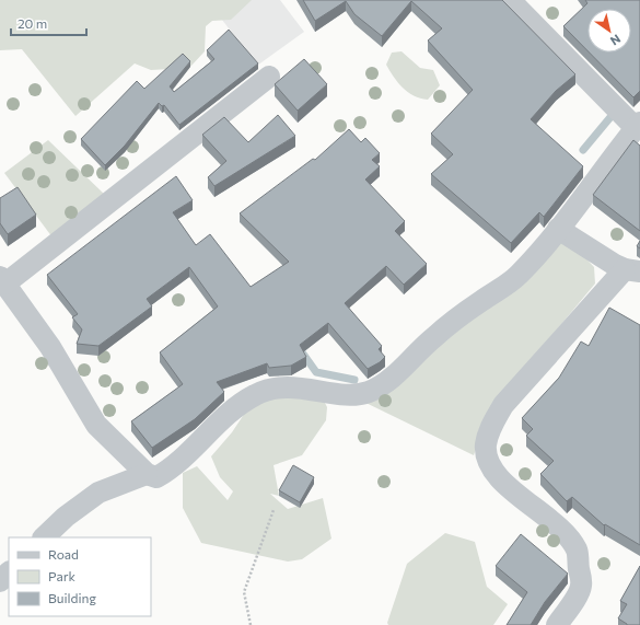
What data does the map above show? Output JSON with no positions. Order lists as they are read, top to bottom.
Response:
{
  "legend": ["Road", "Park", "Building"],
  "scale_bar": "20 m",
  "north": "bottom right"
}
